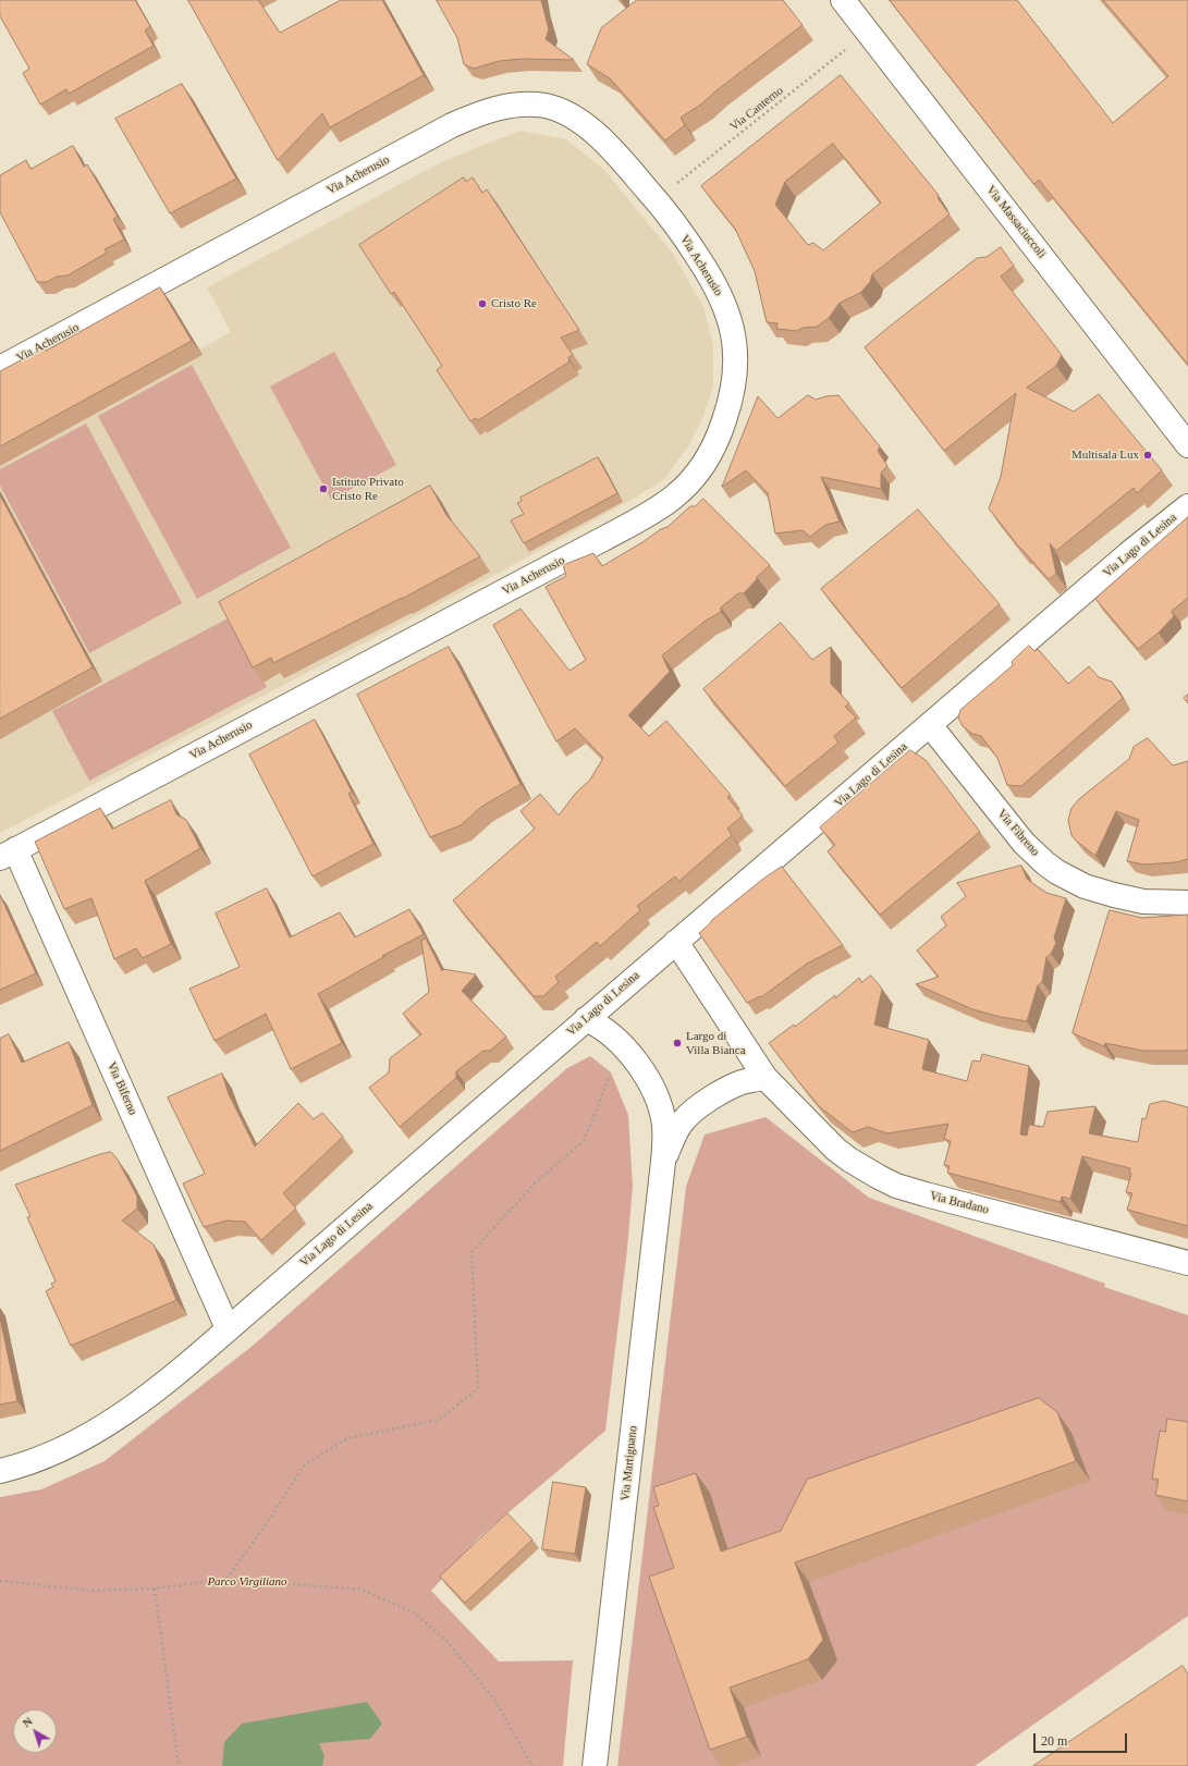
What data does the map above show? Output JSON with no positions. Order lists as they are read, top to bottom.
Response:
{
  "streets": {
    "street": [
      "Via Acherusio",
      "Via Massaciuccoli",
      "Via Lago di Lesina",
      "Via Fibreno",
      "Via Biferno",
      "Via Bradano",
      "Via Martignano"
    ],
    "path": ["Via Canterno"]
  },
  "crossings": [
    ["Via Canterno", "Via Acherusio"],
    ["Via Canterno", "Via Massaciuccoli"],
    ["Via Acherusio", "Via Biferno"],
    ["Via Lago di Lesina", "Via Fibreno"],
    ["Via Lago di Lesina", "Via Biferno"]
  ],
  "parks": ["Parco Virgiliano"],
  "places": [
    "Cristo Re",
    "Multisala Lux",
    "Istituto Privato Cristo Re",
    "Largo di Villa Bianca"
  ],
  "scale_bar": "20 m",
  "north": "top left"
}
